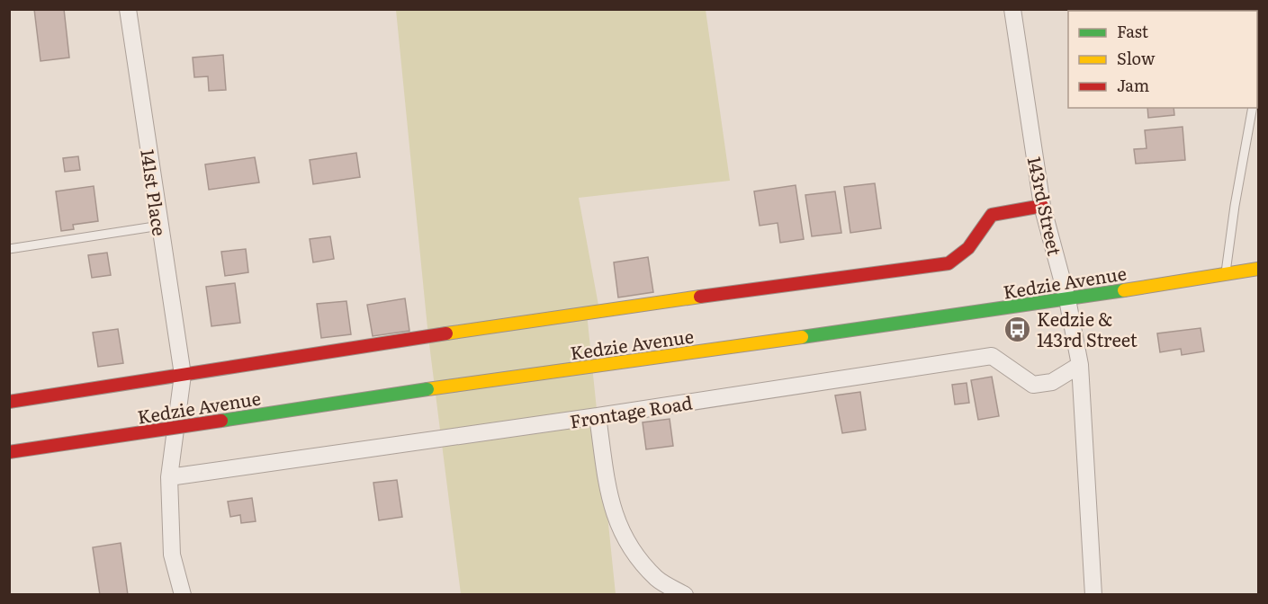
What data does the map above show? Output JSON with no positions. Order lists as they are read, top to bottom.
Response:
{
  "streets": {
    "main road": ["Kedzie Avenue"],
    "street": ["141st Place", "143rd Street", "Frontage Road"]
  },
  "crossings": [
    ["141st Place", "Frontage Road"],
    ["143rd Street", "Kedzie Avenue"],
    ["143rd Street", "Frontage Road"]
  ],
  "places": {
    "bus stop": ["Kedzie & 143rd Street"]
  },
  "legend": ["Fast", "Slow", "Jam"]
}
